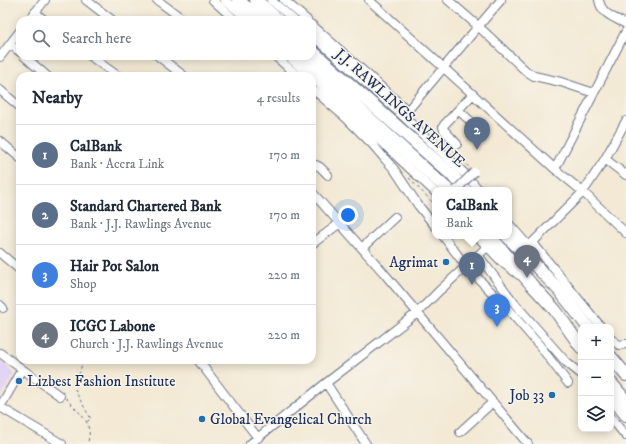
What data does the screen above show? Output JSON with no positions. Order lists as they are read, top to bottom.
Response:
{
  "streets": {
    "highway": ["J.J. RAWLINGS AVENUE"]
  },
  "places": [
    "Agrimat",
    "Lizbest Fashion Institute",
    "Job 33",
    "Global Evangelical Church"
  ],
  "page": {
    "search": "Search here",
    "heading": ["Nearby", "4 results"],
    "pins": [
      "2",
      "4",
      "1",
      "3"
    ],
    "list": [
      {
        "mark": "1",
        "name": "CalBank",
        "note": "Bank · Accra Link",
        "value": "170 m"
      },
      {
        "mark": "2",
        "name": "Standard Chartered Bank",
        "note": "Bank · J.J. Rawlings Avenue",
        "value": "170 m"
      },
      {
        "mark": "3",
        "name": "Hair Pot Salon",
        "note": "Shop",
        "value": "220 m"
      },
      {
        "mark": "4",
        "name": "ICGC Labone",
        "note": "Church · J.J. Rawlings Avenue",
        "value": "220 m"
      }
    ],
    "popup": ["CalBank", "Bank"],
    "map_buttons": ["+", "−"]
  }
}
